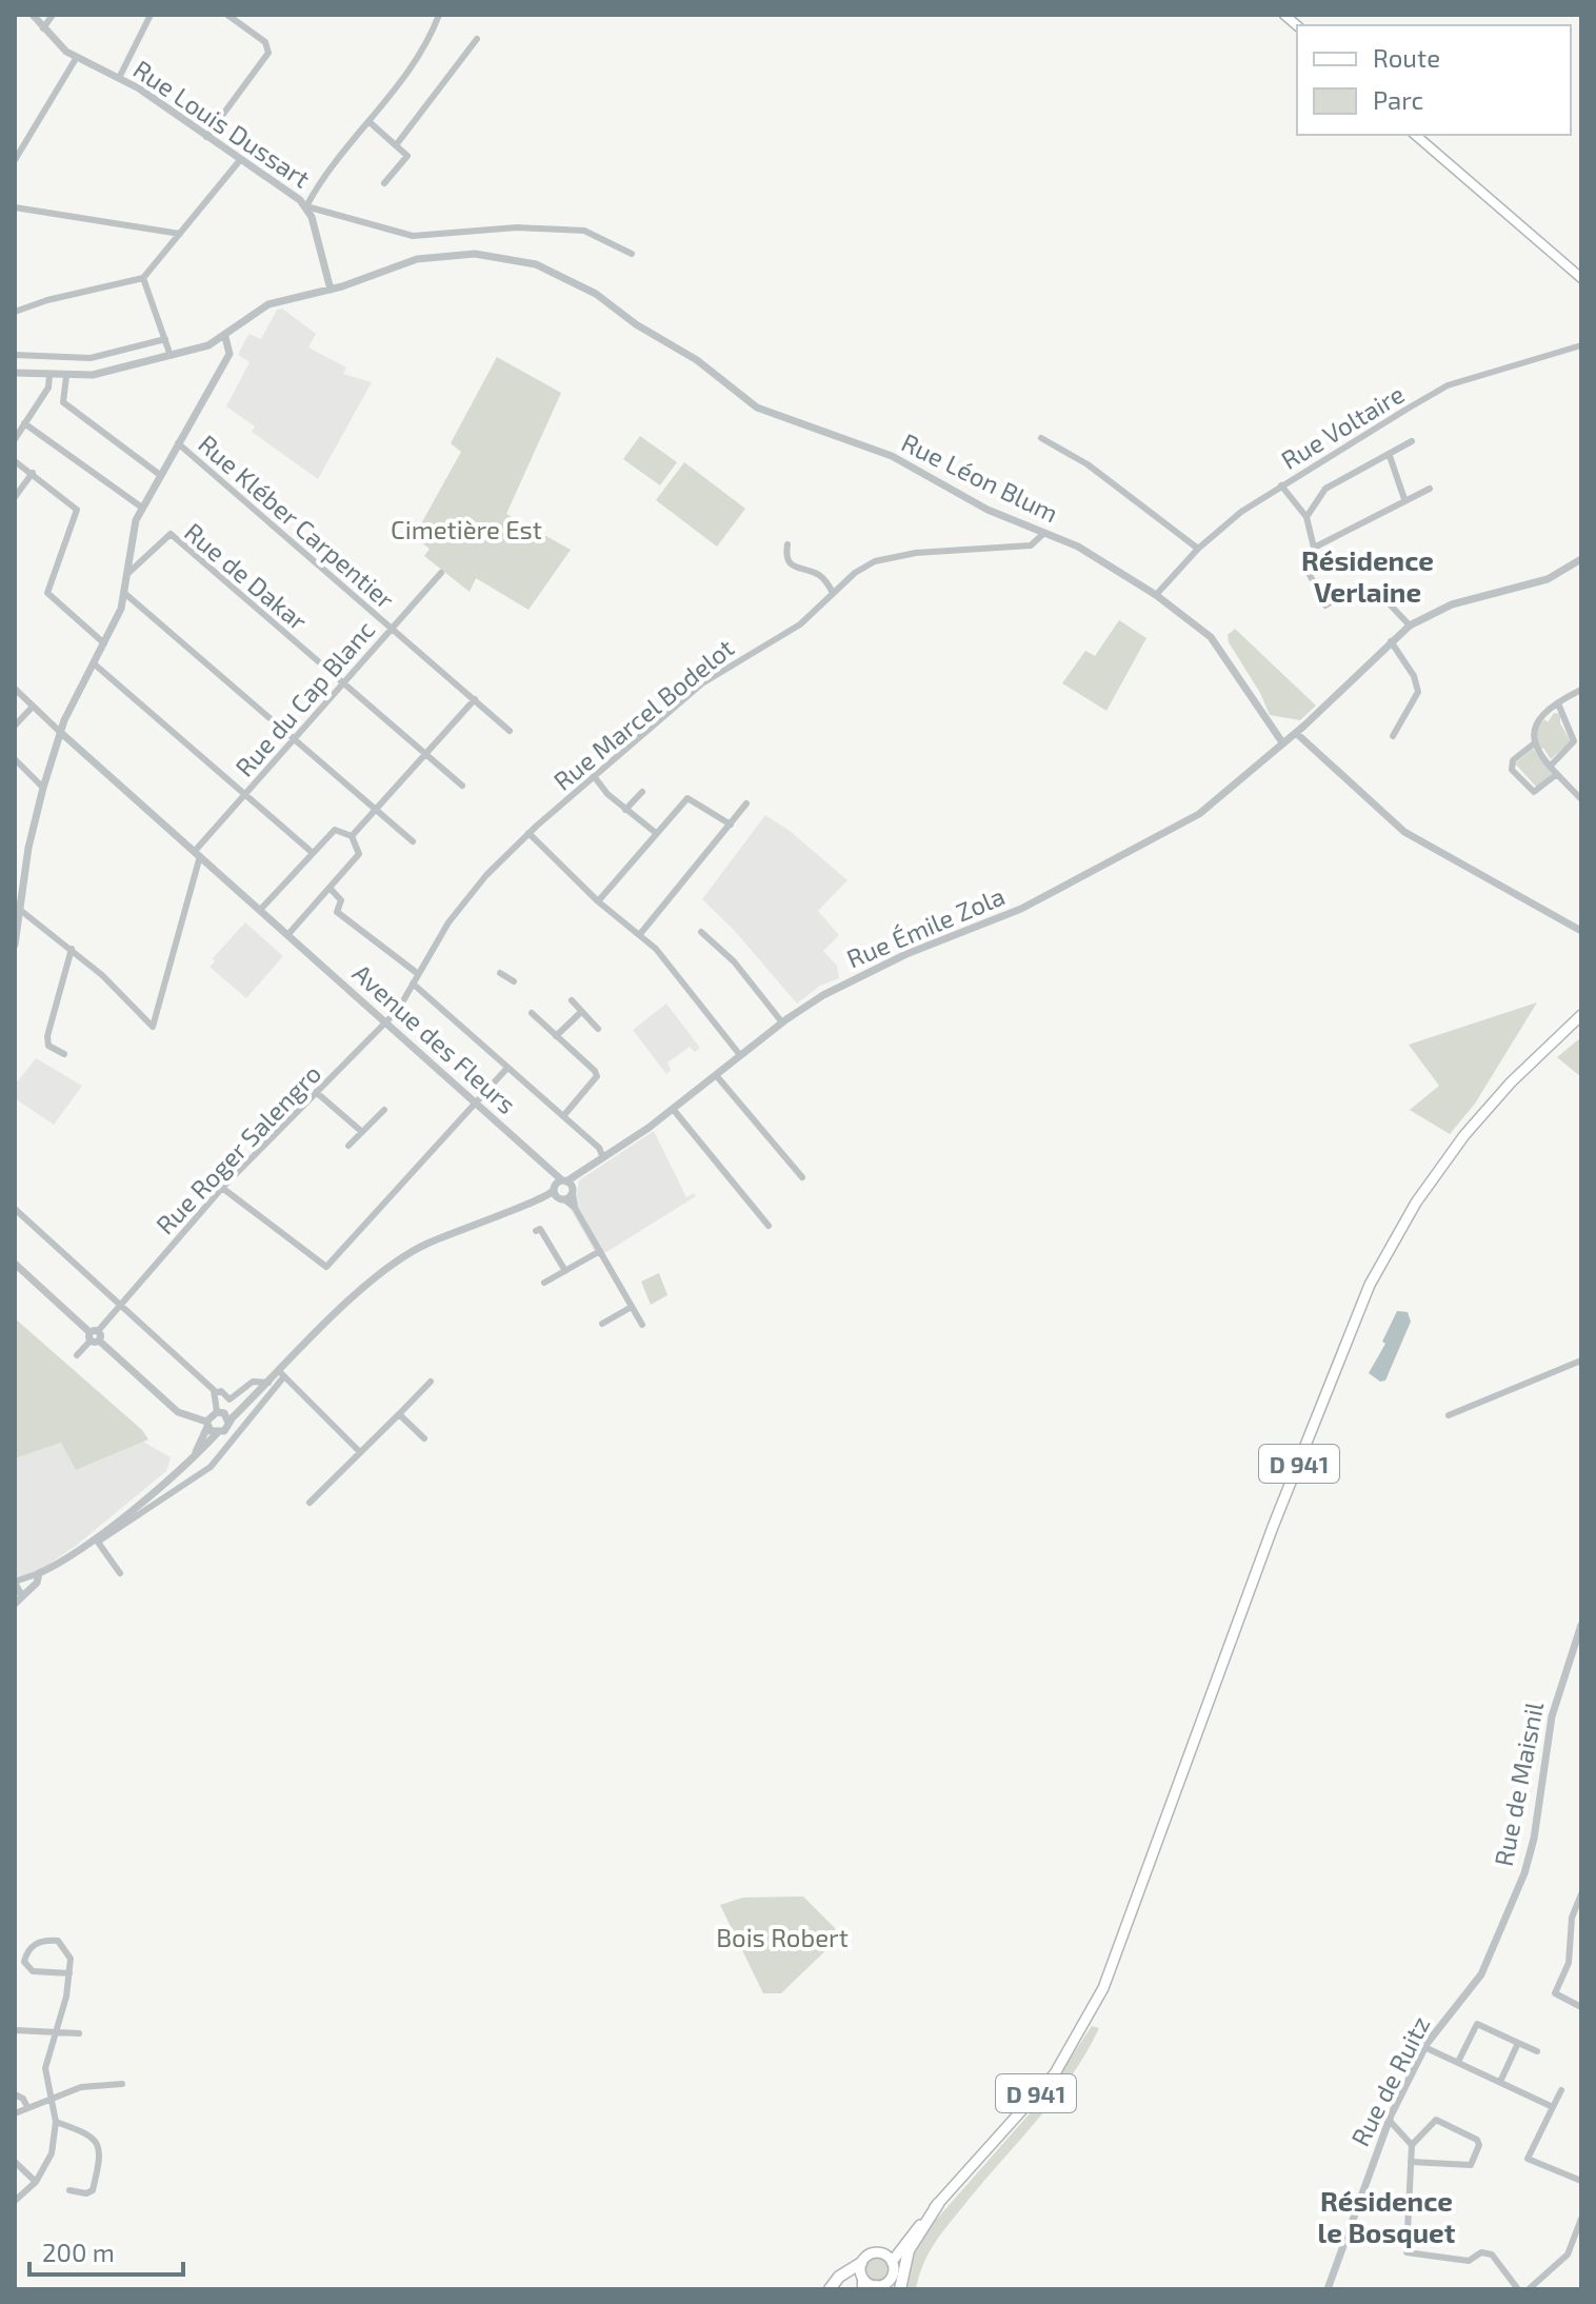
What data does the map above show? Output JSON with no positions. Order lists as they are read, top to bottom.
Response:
{
  "streets": {
    "main road": ["D 941"],
    "street": [
      "Rue Louis Dussart",
      "Rue Voltaire",
      "Rue Léon Blum",
      "Rue Kléber Carpentier",
      "Rue de Dakar",
      "Rue du Cap Blanc",
      "Rue Marcel Bodelot",
      "Rue Émile Zola",
      "Avenue des Fleurs",
      "Rue Roger Salengro",
      "Rue de Maisnil",
      "Rue de Ruitz"
    ]
  },
  "crossings": [
    ["Rue Louis Dussart", "Rue Léon Blum"],
    ["Rue Voltaire", "Rue Léon Blum"],
    ["Rue Léon Blum", "Rue Marcel Bodelot"],
    ["Rue Léon Blum", "Rue Émile Zola"],
    ["Rue Kléber Carpentier", "Rue du Cap Blanc"],
    ["Rue de Dakar", "Rue du Cap Blanc"],
    ["Rue du Cap Blanc", "Avenue des Fleurs"],
    ["Rue Marcel Bodelot", "Avenue des Fleurs"],
    ["Rue Marcel Bodelot", "Rue Roger Salengro"],
    ["Rue Émile Zola", "Avenue des Fleurs"],
    ["Avenue des Fleurs", "Rue Roger Salengro"],
    ["Rue de Maisnil", "Rue de Ruitz"]
  ],
  "districts": ["Résidence Verlaine", "Résidence le Bosquet"],
  "parks": ["Cimetière Est", "Bois Robert"],
  "legend": ["Route", "Parc"],
  "scale_bar": "200 m"
}
